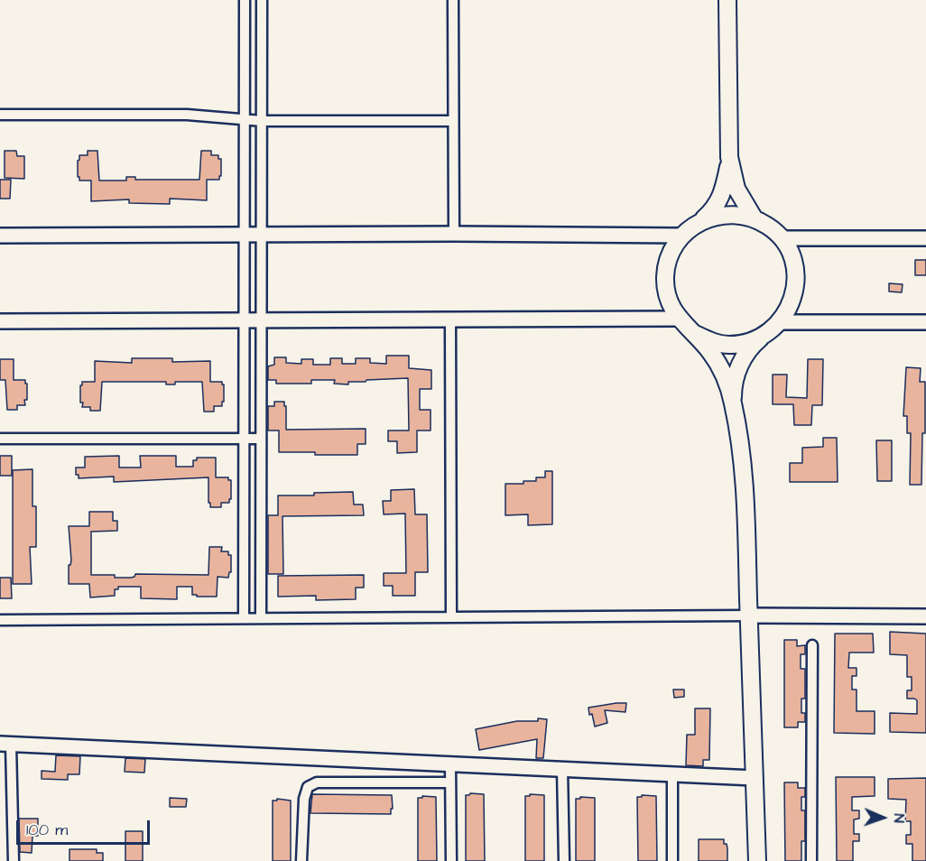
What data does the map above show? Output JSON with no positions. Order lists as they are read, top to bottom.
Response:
{
  "scale_bar": "100 m",
  "north": "right"
}
